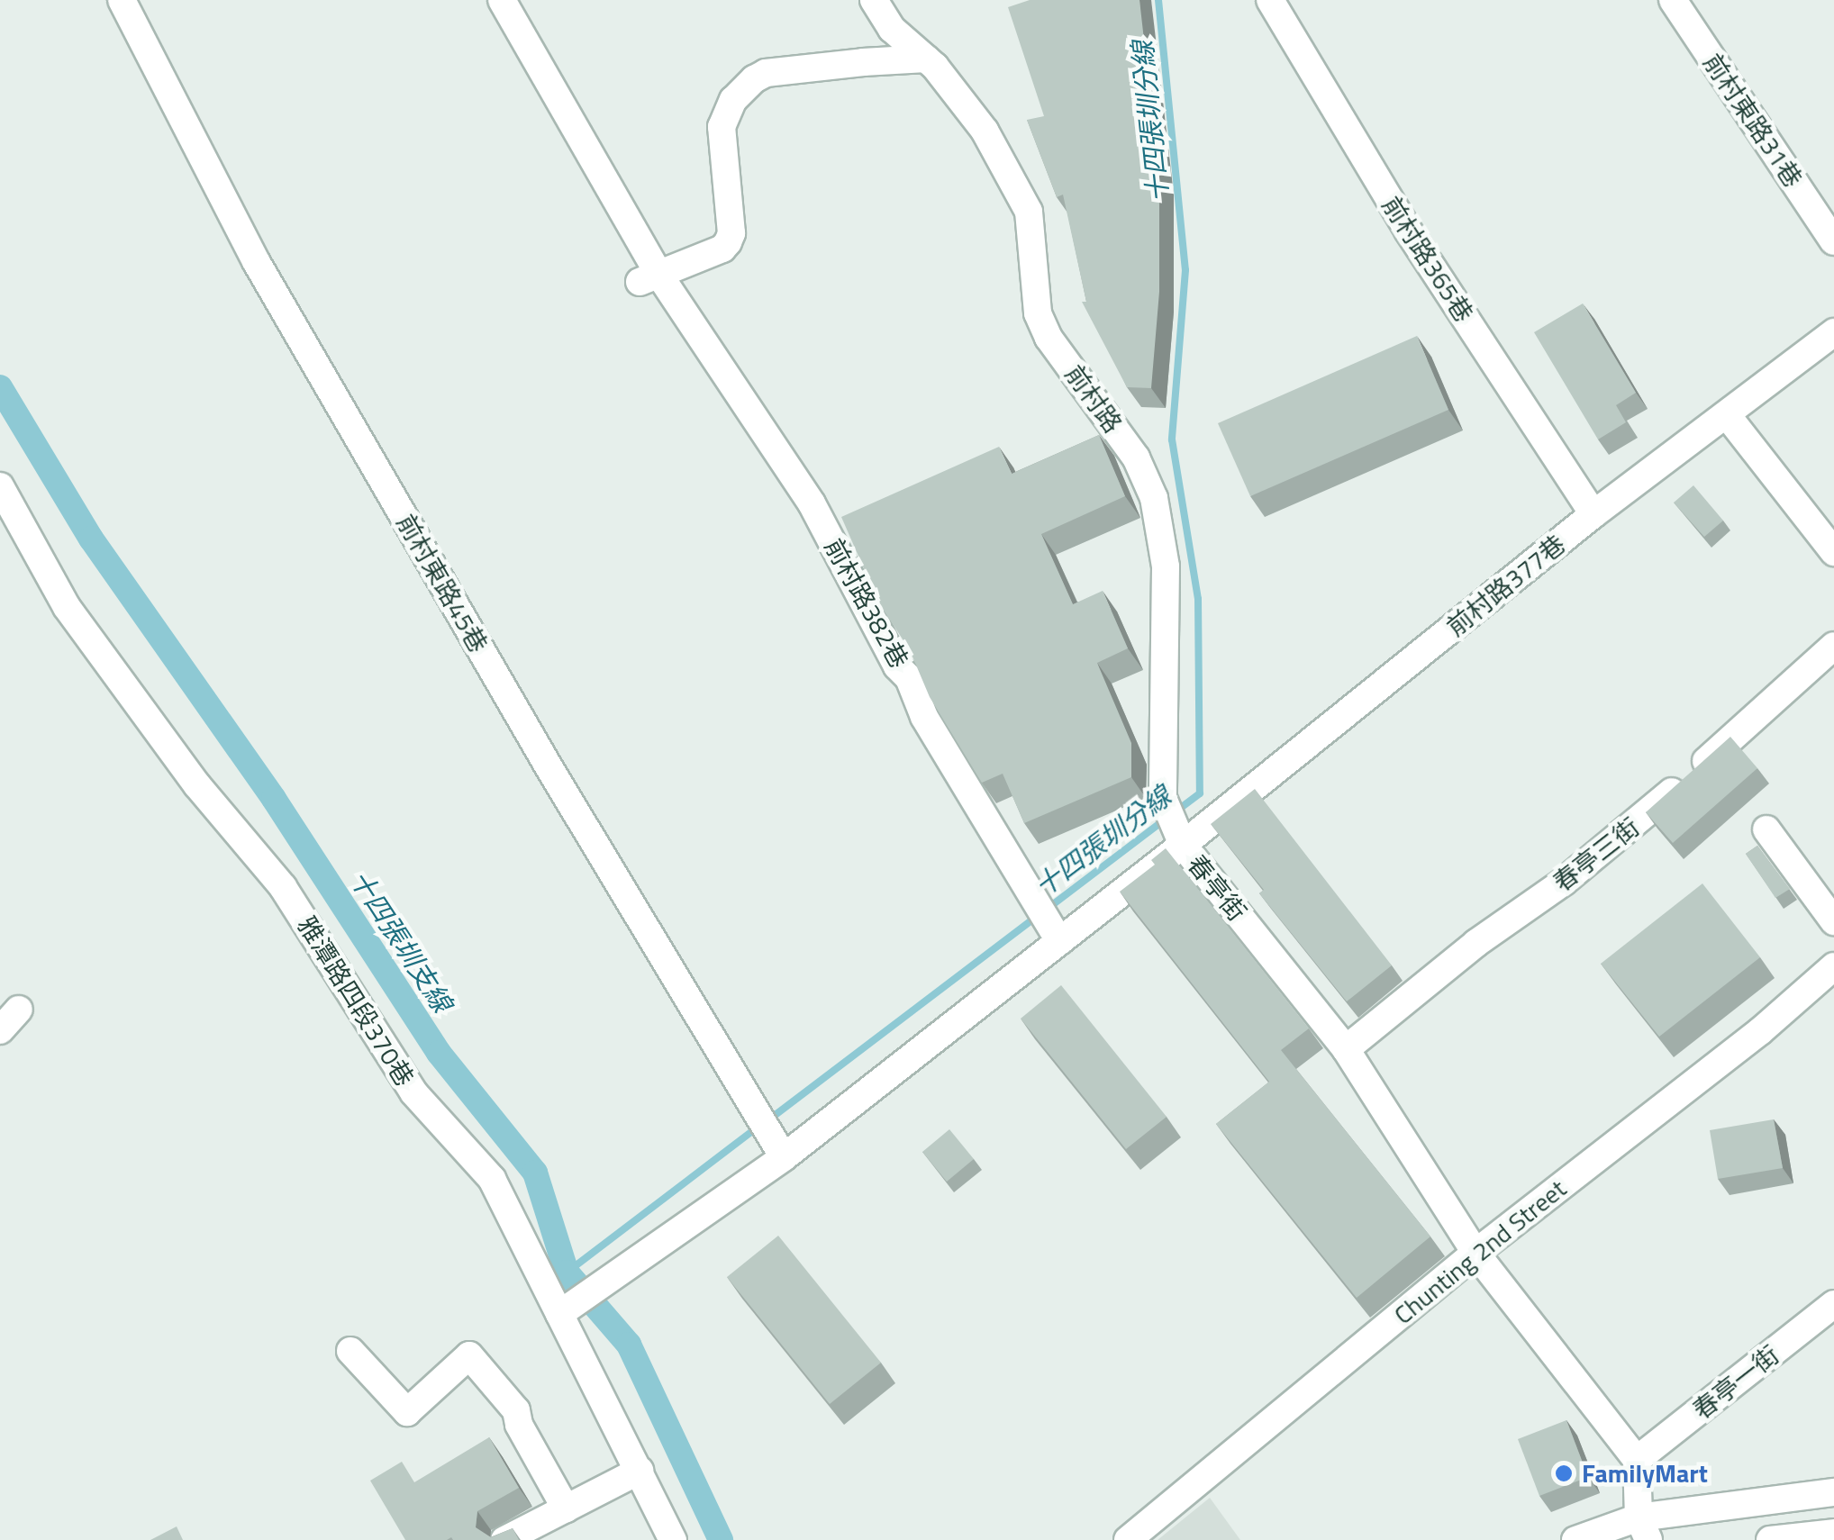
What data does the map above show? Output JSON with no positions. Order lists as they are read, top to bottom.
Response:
{
  "streets": {
    "street": [
      "前村東路31巷",
      "前村路365巷",
      "前村路",
      "前村東路45巷",
      "前村路377巷",
      "前村路382巷",
      "春亭三街",
      "春亭街",
      "雅潭路四段370巷",
      "Chunting 2nd Street",
      "春亭一街"
    ]
  },
  "crossings": [
    ["前村路365巷", "前村路377巷"],
    ["前村路", "前村路377巷"],
    ["前村路", "春亭街"],
    ["前村東路45巷", "春亭街"],
    ["前村路377巷", "春亭街"],
    ["前村路382巷", "春亭街"],
    ["春亭三街", "春亭街"],
    ["春亭街", "雅潭路四段370巷"],
    ["春亭街", "Chunting 2nd Street"],
    ["春亭街", "春亭一街"]
  ],
  "water": ["十四張圳分線", "十四張圳支線"],
  "places": ["FamilyMart"]
}
